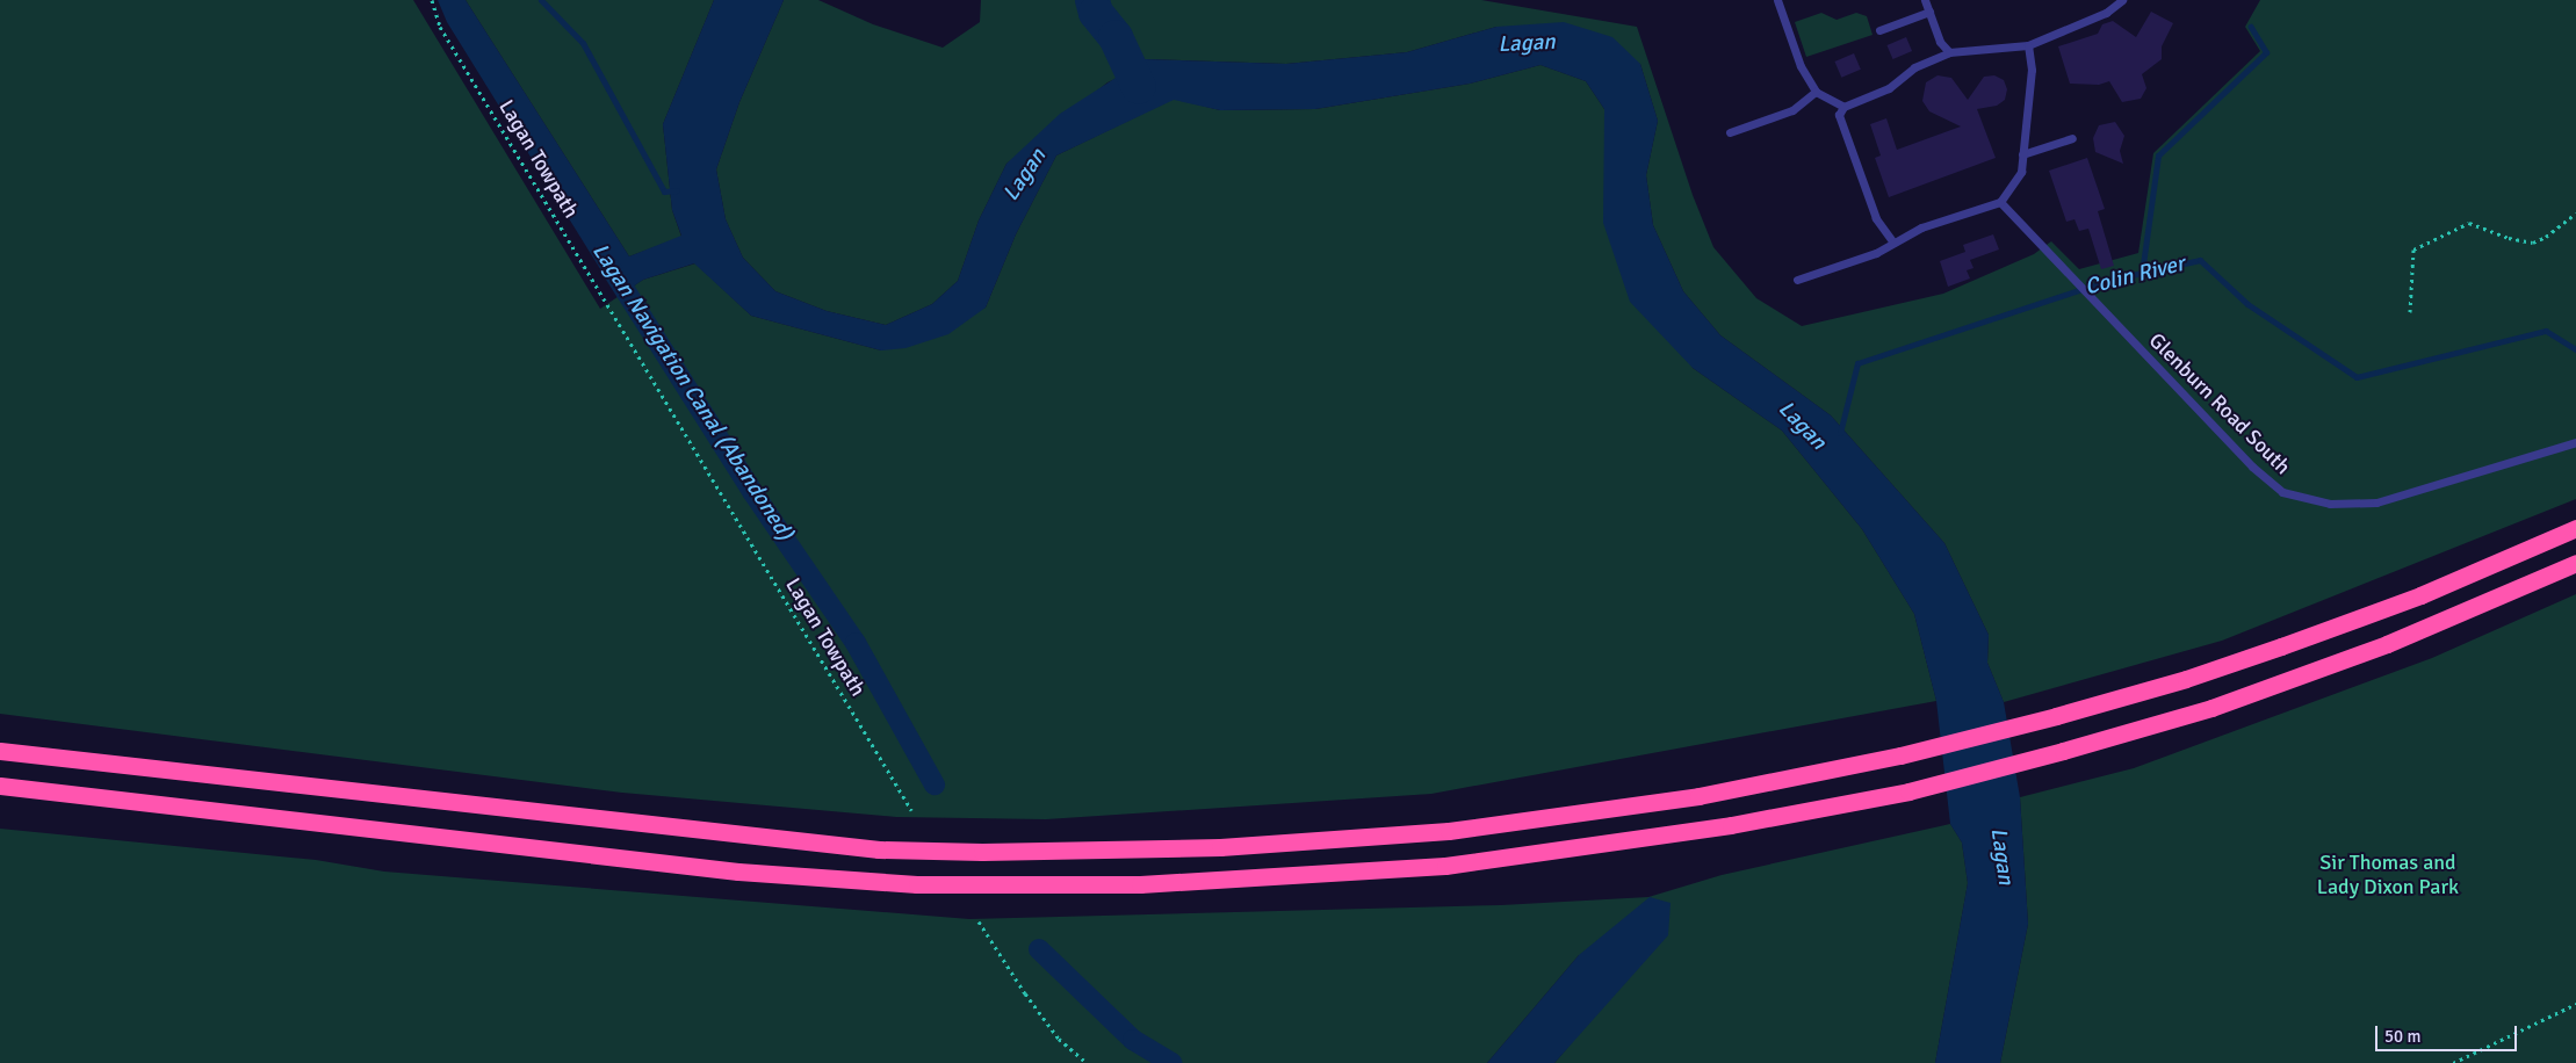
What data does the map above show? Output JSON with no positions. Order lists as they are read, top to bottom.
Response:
{
  "streets": {
    "lane": ["Glenburn Road South"],
    "path": ["Lagan Towpath"]
  },
  "water": ["Lagan", "Colin River", "Lagan Navigation Canal (Abandoned)"],
  "parks": ["Sir Thomas and Lady Dixon Park"],
  "scale_bar": "50 m"
}
